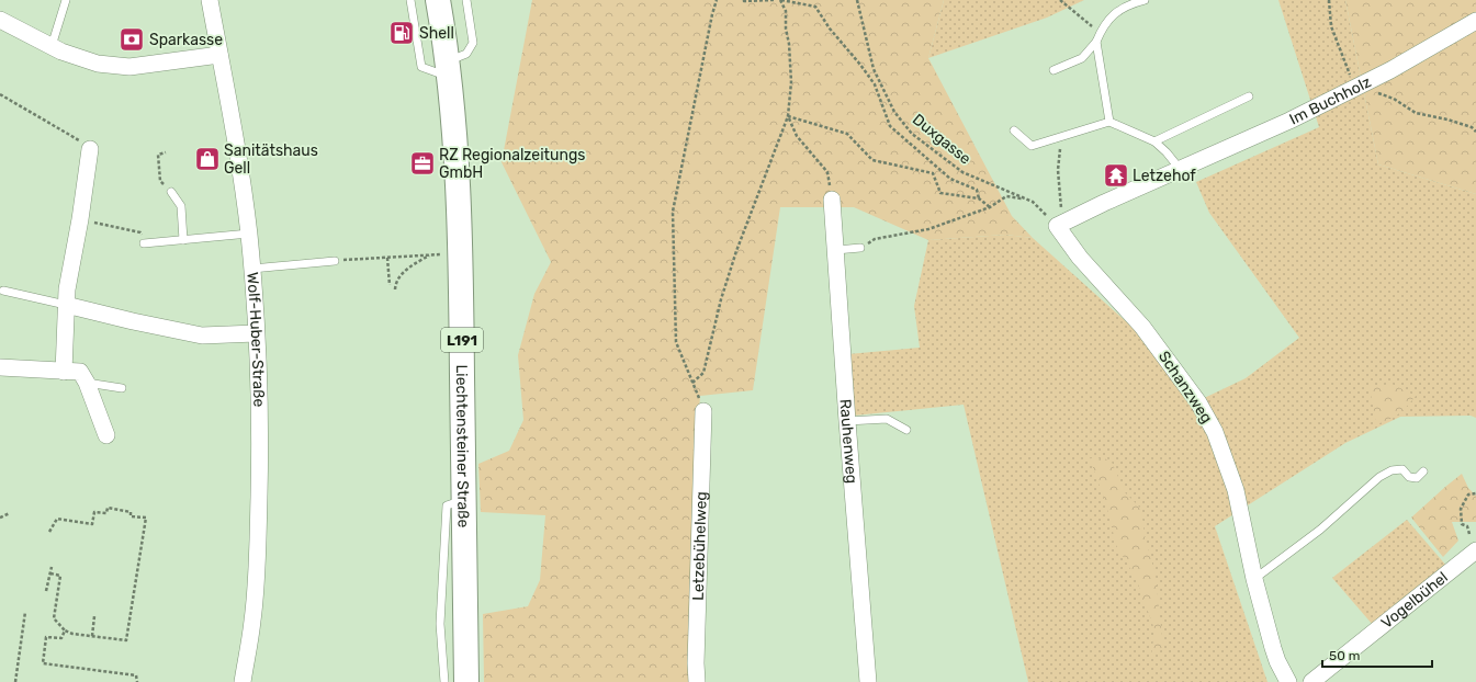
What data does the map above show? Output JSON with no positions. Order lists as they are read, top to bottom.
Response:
{
  "streets": {
    "main road": ["L191", "Liechtensteiner Straße"],
    "street": [
      "Im Buchholz",
      "Wolf-Huber-Straße",
      "Schanzweg",
      "Rauhenweg",
      "Letzebühelweg",
      "Vogelbühel"
    ],
    "path": ["Duxgasse"]
  },
  "crossings": [
    ["Im Buchholz", "Duxgasse"],
    ["Im Buchholz", "Schanzweg"],
    ["Duxgasse", "Schanzweg"]
  ],
  "places": {
    "fuel station": ["Shell"],
    "bank": ["Sparkasse"],
    "shop": ["Sanitätshaus Gell"],
    "office": ["RZ Regionalzeitungs GmbH"],
    "temple": ["Letzehof"]
  },
  "scale_bar": "50 m"
}
